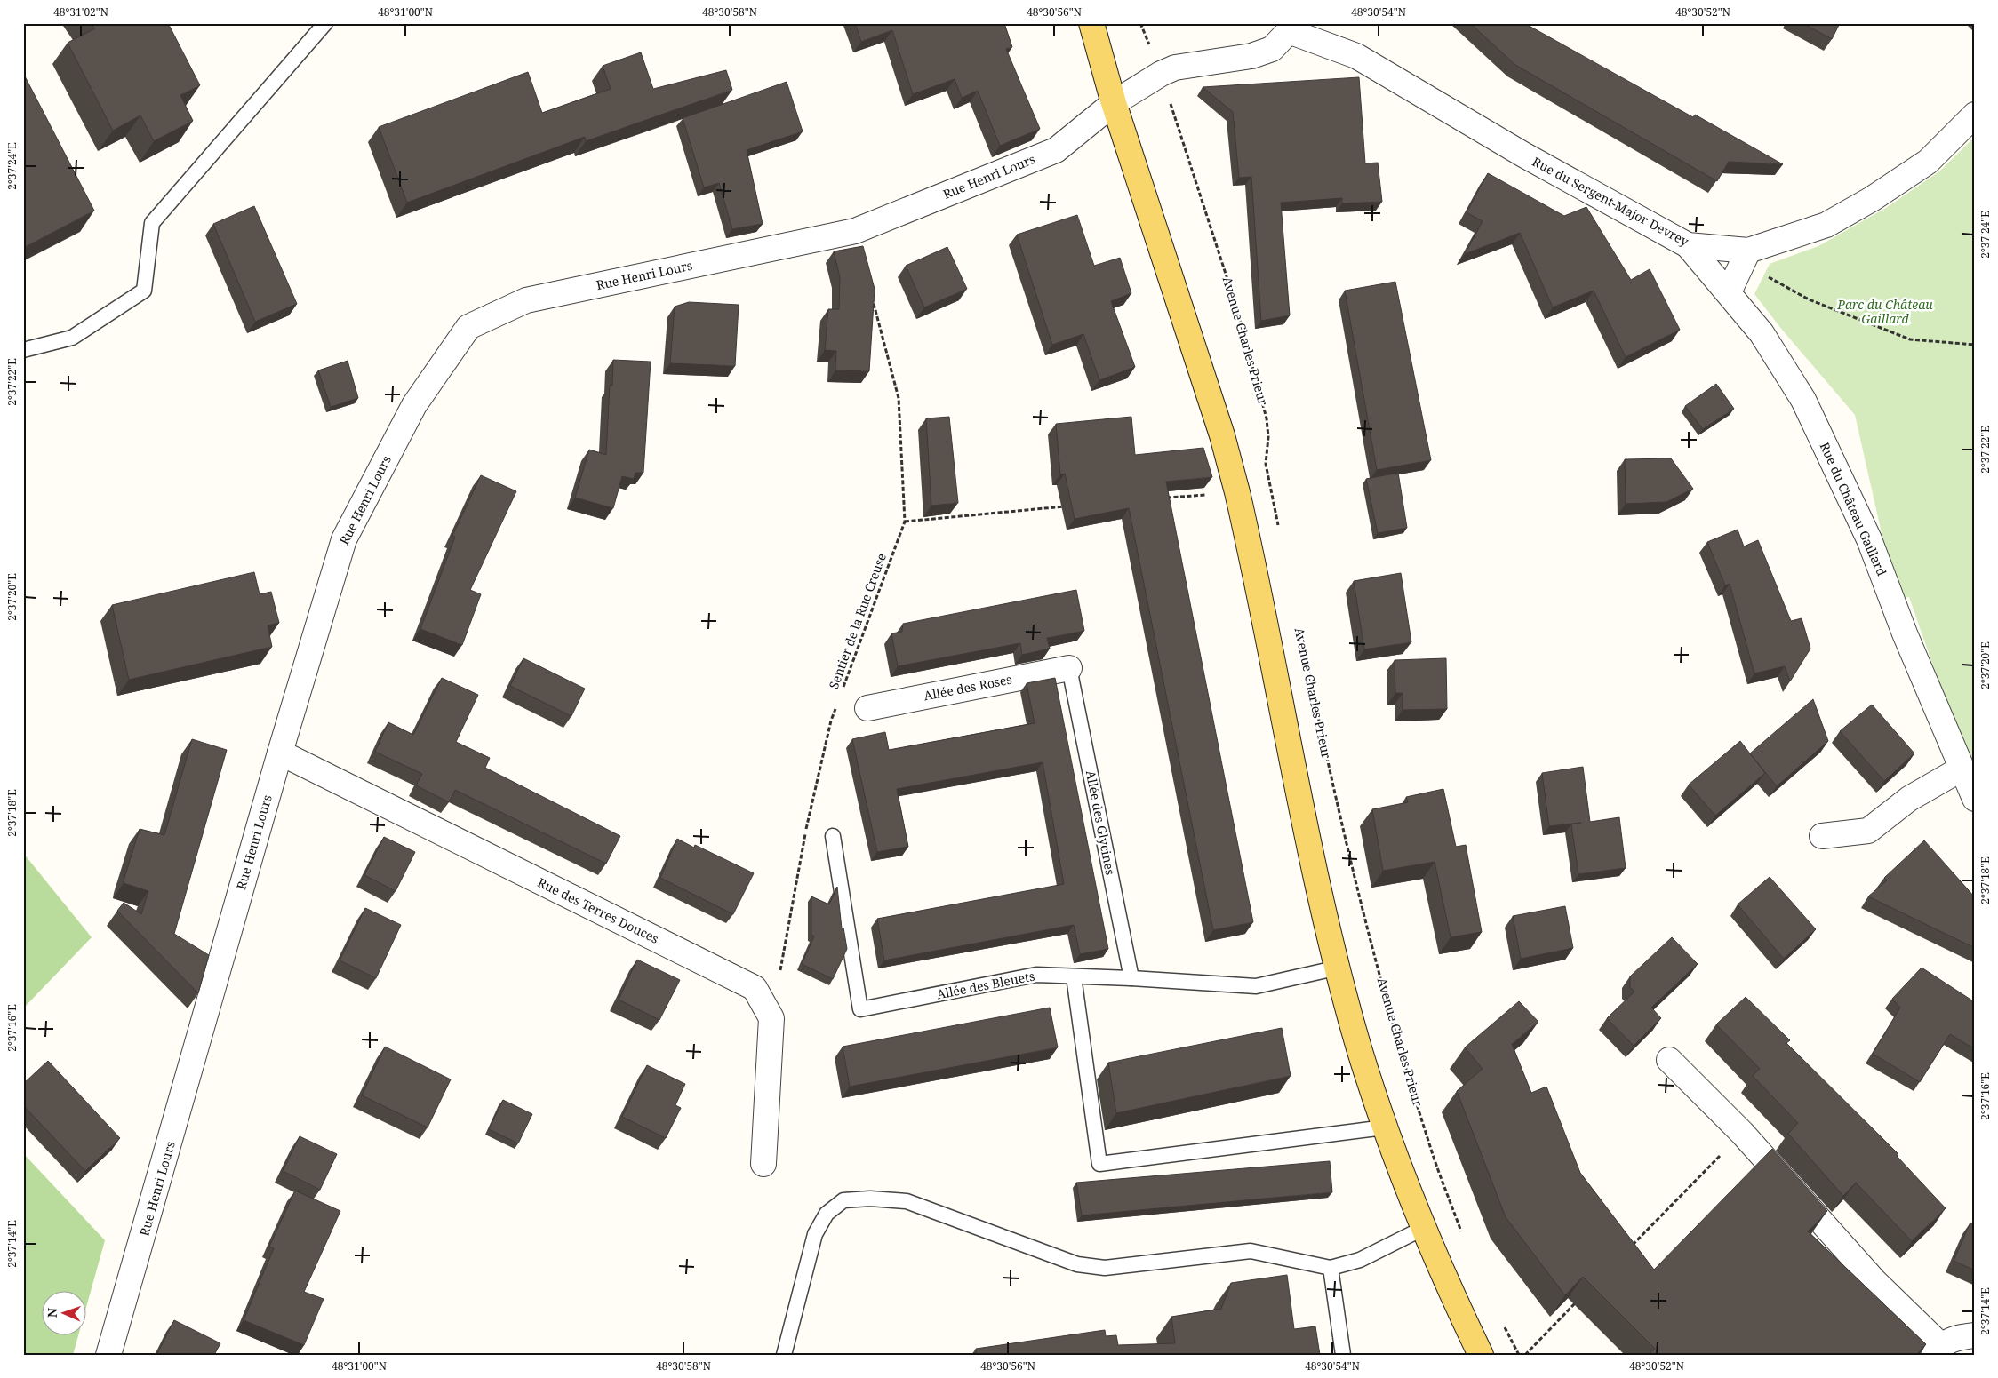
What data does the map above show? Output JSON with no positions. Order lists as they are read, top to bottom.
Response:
{
  "streets": {
    "street": [
      "Rue Henri Lours",
      "Rue du Sergent-Major Devrey",
      "Rue du Château Gaillard",
      "Allée des Roses",
      "Rue des Terres Douces"
    ],
    "lane": ["Allée des Glycines", "Allée des Bleuets"],
    "path": ["Avenue Charles Prieur", "Sentier de la Rue Creuse"]
  },
  "crossings": [
    ["Rue Henri Lours", "Rue du Sergent-Major Devrey"],
    ["Rue Henri Lours", "Avenue Charles Prieur"],
    ["Rue Henri Lours", "Rue des Terres Douces"],
    ["Rue du Sergent-Major Devrey", "Rue du Château Gaillard"],
    ["Sentier de la Rue Creuse", "Rue des Terres Douces"],
    ["Allée des Roses", "Allée des Glycines"],
    ["Allée des Glycines", "Allée des Bleuets"]
  ],
  "parks": ["Parc du Château Gaillard"],
  "north": "left",
  "coordinates": [
    "48°31'02\"N",
    "48°31'00\"N",
    "48°30'58\"N",
    "48°30'56\"N",
    "48°30'54\"N",
    "48°30'52\"N",
    "2°37'24\"E",
    "2°37'22\"E",
    "2°37'20\"E",
    "2°37'18\"E",
    "2°37'16\"E",
    "2°37'14\"E"
  ]
}
